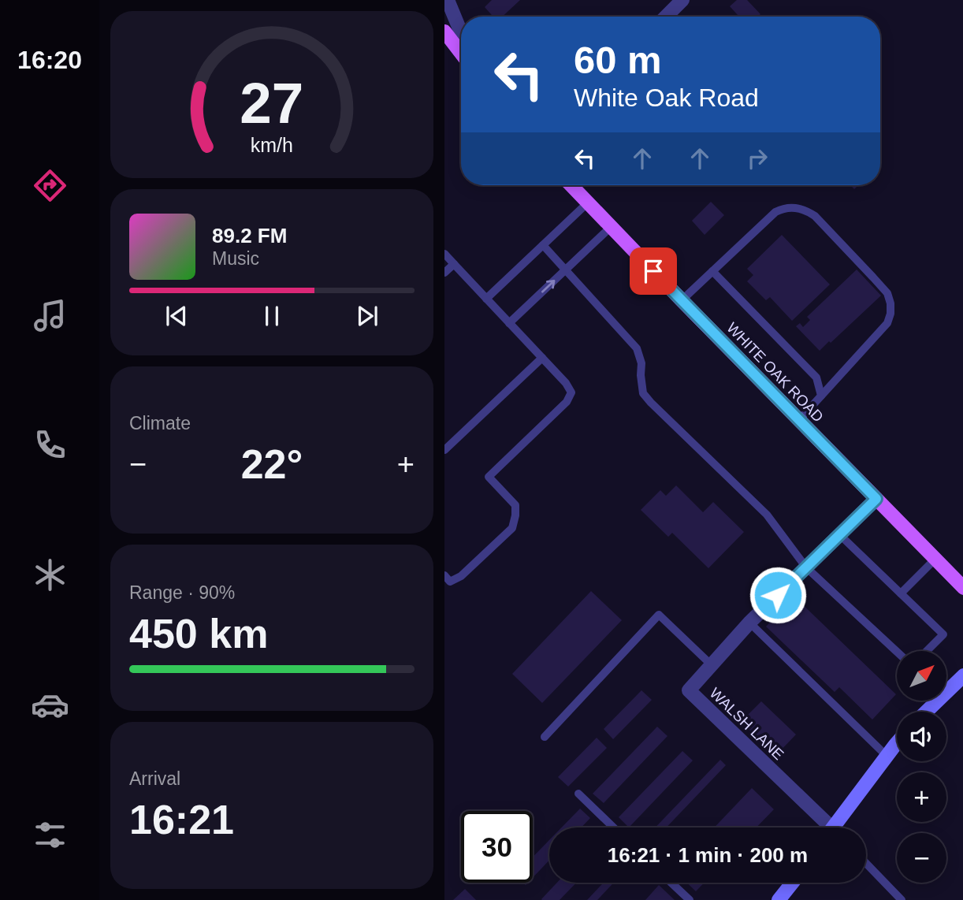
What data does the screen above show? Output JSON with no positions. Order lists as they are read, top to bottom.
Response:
{
  "streets": {
    "main road": ["WHITE OAK ROAD"],
    "street": ["WALSH LANE"]
  },
  "crossings": [
    ["WHITE OAK ROAD", "WALSH LANE"]
  ],
  "north": "top right",
  "page": {
    "tabs": "16:20",
    "turn": ["60 m", "White Oak Road"],
    "song": ["89.2 FM", "Music"],
    "tile": [
      "Climate",
      ["Range · 90%", "450 km"],
      ["Arrival", "16:21"]
    ],
    "heat": ["−", "22°", "+"],
    "map_buttons": ["+", "−"],
    "limit": "30",
    "trip": "16:21 · 1 min · 200 m",
    "gauge": ["27", "km/h"]
  }
}
